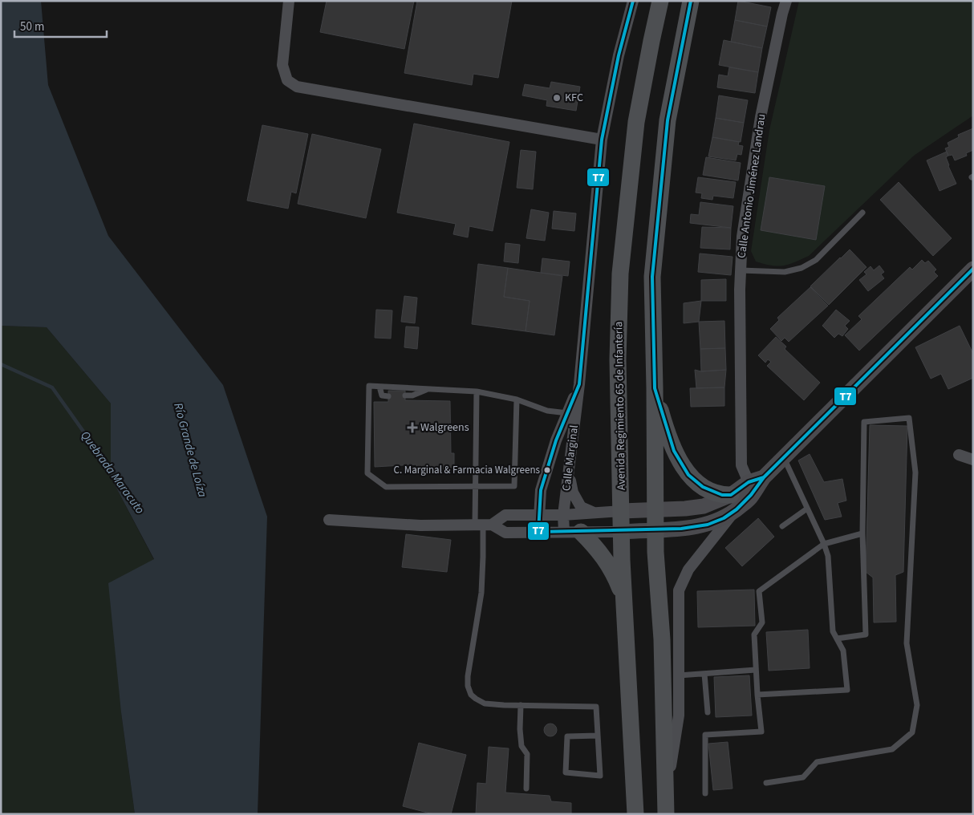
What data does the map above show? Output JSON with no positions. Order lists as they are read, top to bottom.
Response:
{
  "streets": {
    "main road": ["Avenida Regimiento 65 de Infantería"],
    "street": ["Calle Antonio Jiménez Landrau", "Calle Marginal"]
  },
  "water": ["Río Grande de Loíza", "Quebrada Maracuto"],
  "places": {
    "other": ["KFC", "C. Marginal & Farmacia Walgreens"],
    "health": ["Walgreens"]
  },
  "lines": ["transit line T7"],
  "scale_bar": "50 m"
}
